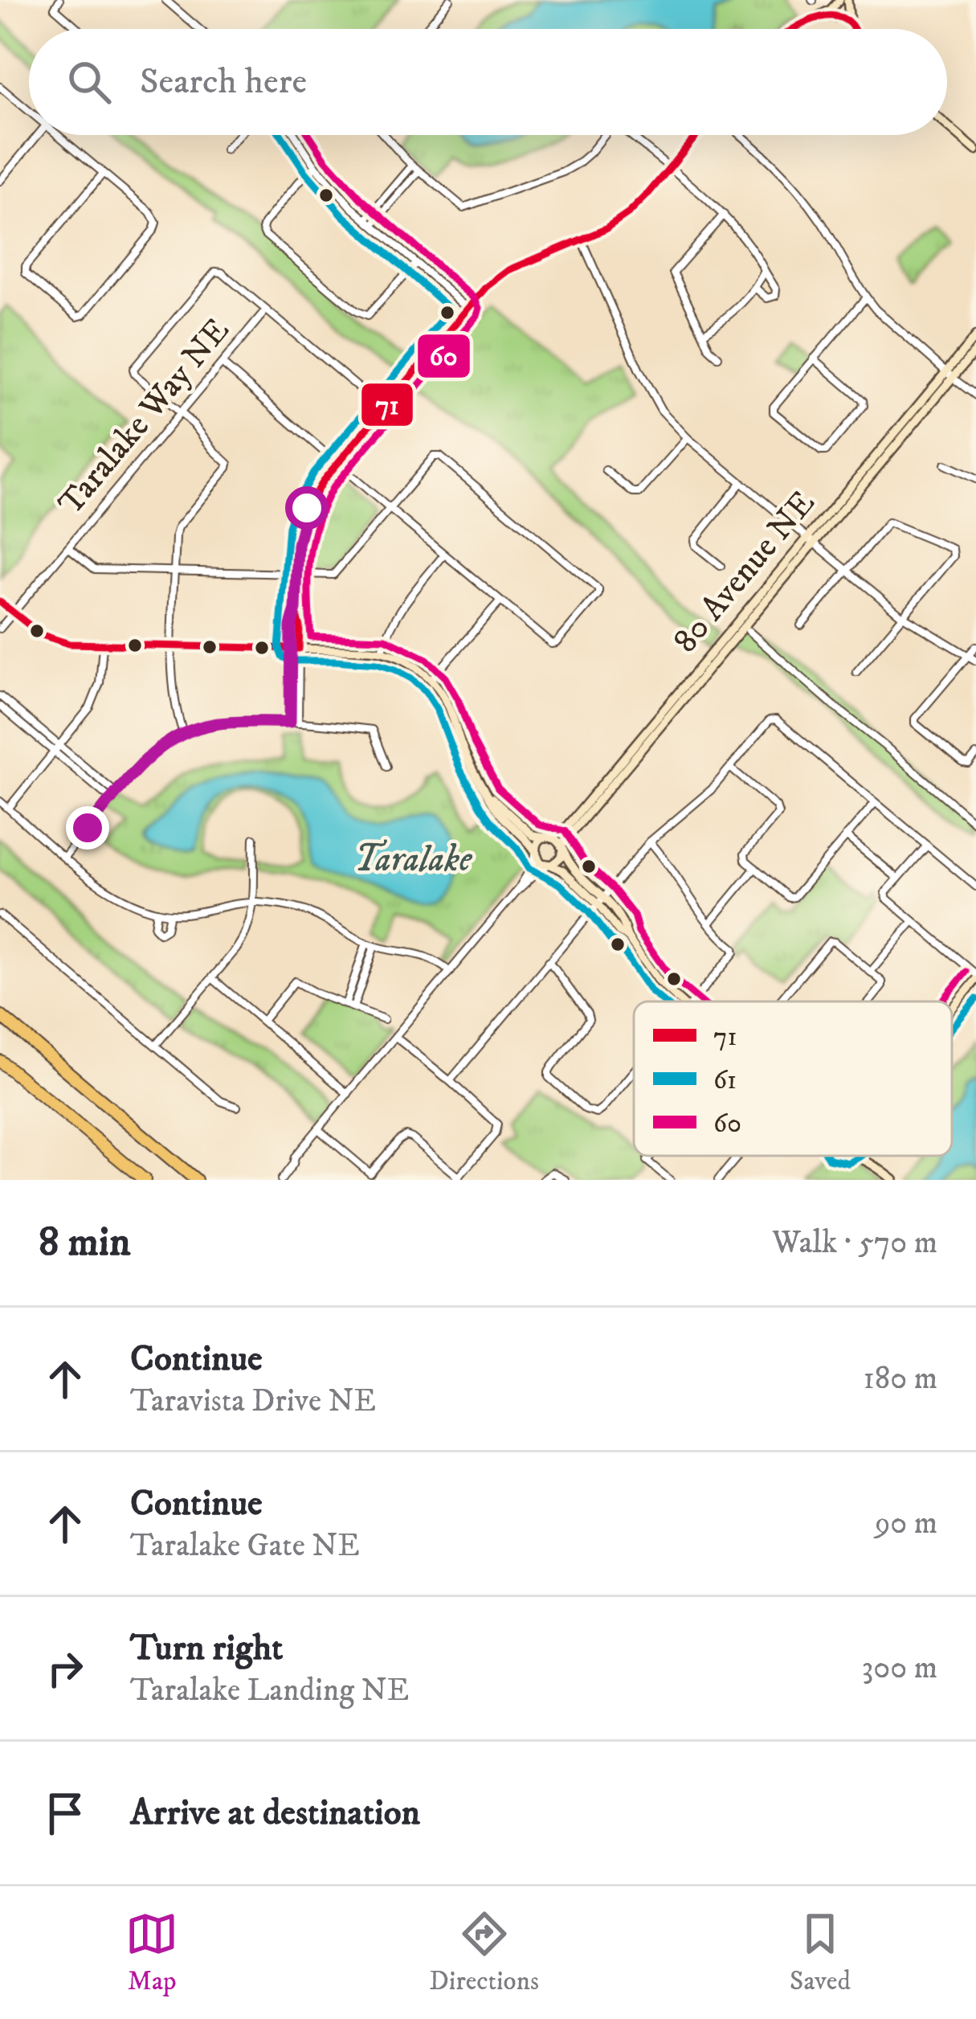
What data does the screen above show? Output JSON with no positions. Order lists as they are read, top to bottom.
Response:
{
  "streets": {
    "street": ["Taralake Way NE", "80 Avenue NE"]
  },
  "water": ["Taralake"],
  "lines": ["transit line 71", "transit line 61", "transit line 60"],
  "legend": ["71", "61", "60"],
  "page": {
    "search": "Search here",
    "heading": ["8 min", "Walk · 570 m"],
    "list": [
      ["Continue", "Taravista Drive NE", "180 m"],
      ["Continue", "Taralake Gate NE", "90 m"],
      ["Turn right", "Taralake Landing NE", "300 m"],
      "Arrive at destination"
    ],
    "nav": ["Map", "Directions", "Saved"]
  }
}
